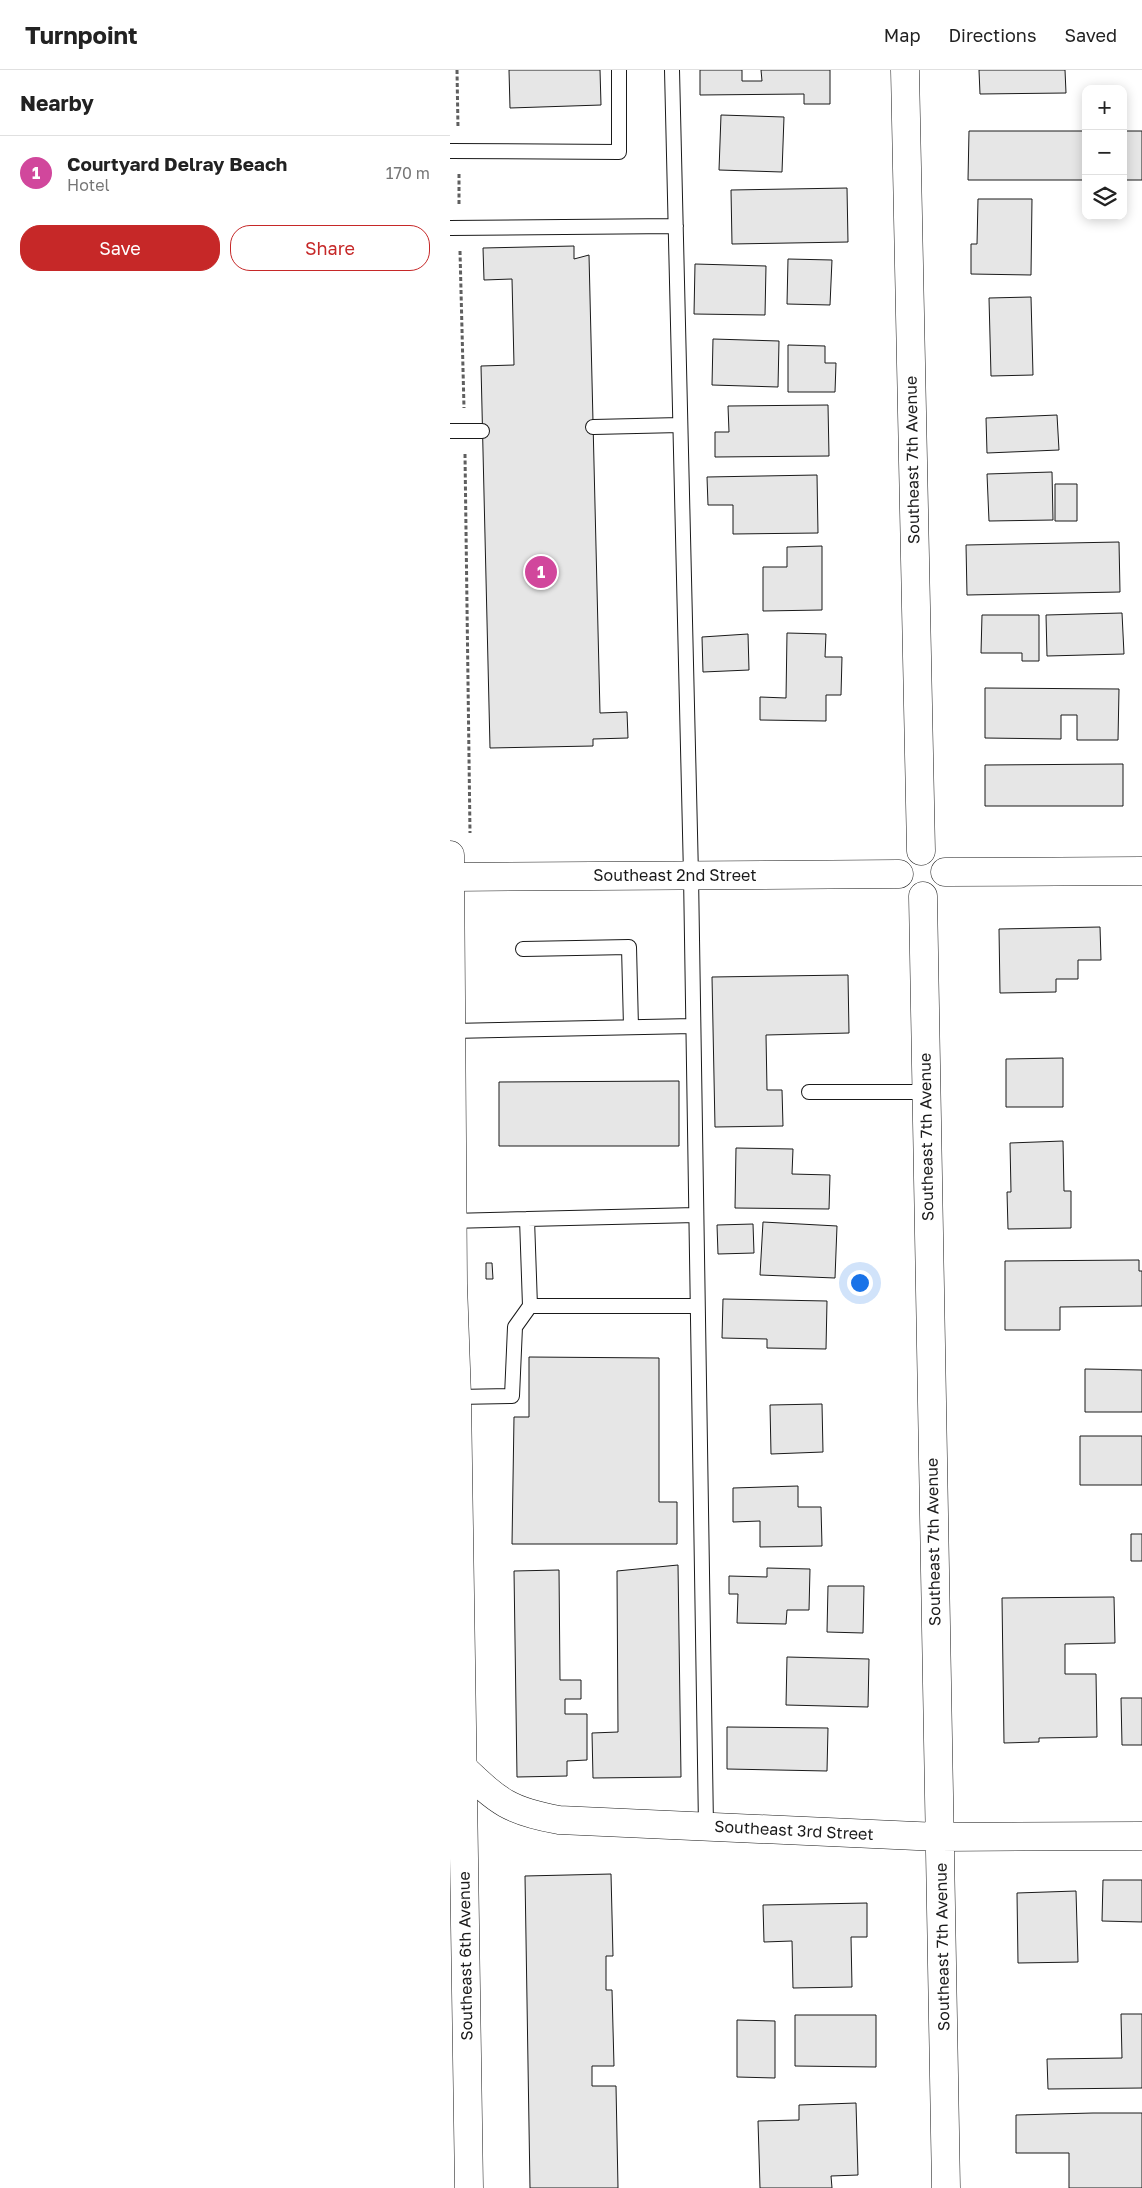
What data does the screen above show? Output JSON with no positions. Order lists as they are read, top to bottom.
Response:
{
  "streets": {
    "street": [
      "Southeast 7th Avenue",
      "Southeast 2nd Street",
      "Southeast 3rd Street",
      "Southeast 6th Avenue"
    ]
  },
  "crossings": [
    ["Southeast 7th Avenue", "Southeast 2nd Street"],
    ["Southeast 7th Avenue", "Southeast 3rd Street"],
    ["Southeast 2nd Street", "Southeast 6th Avenue"],
    ["Southeast 3rd Street", "Southeast 6th Avenue"]
  ],
  "page": {
    "header": "Turnpoint",
    "nav": ["Map", "Directions", "Saved"],
    "heading": "Nearby",
    "map_buttons": ["+", "−"],
    "list": [
      {
        "mark": "1",
        "name": "Courtyard Delray Beach",
        "note": "Hotel",
        "value": "170 m"
      }
    ],
    "buttons": ["Save", "Share"],
    "pins": "1"
  }
}
